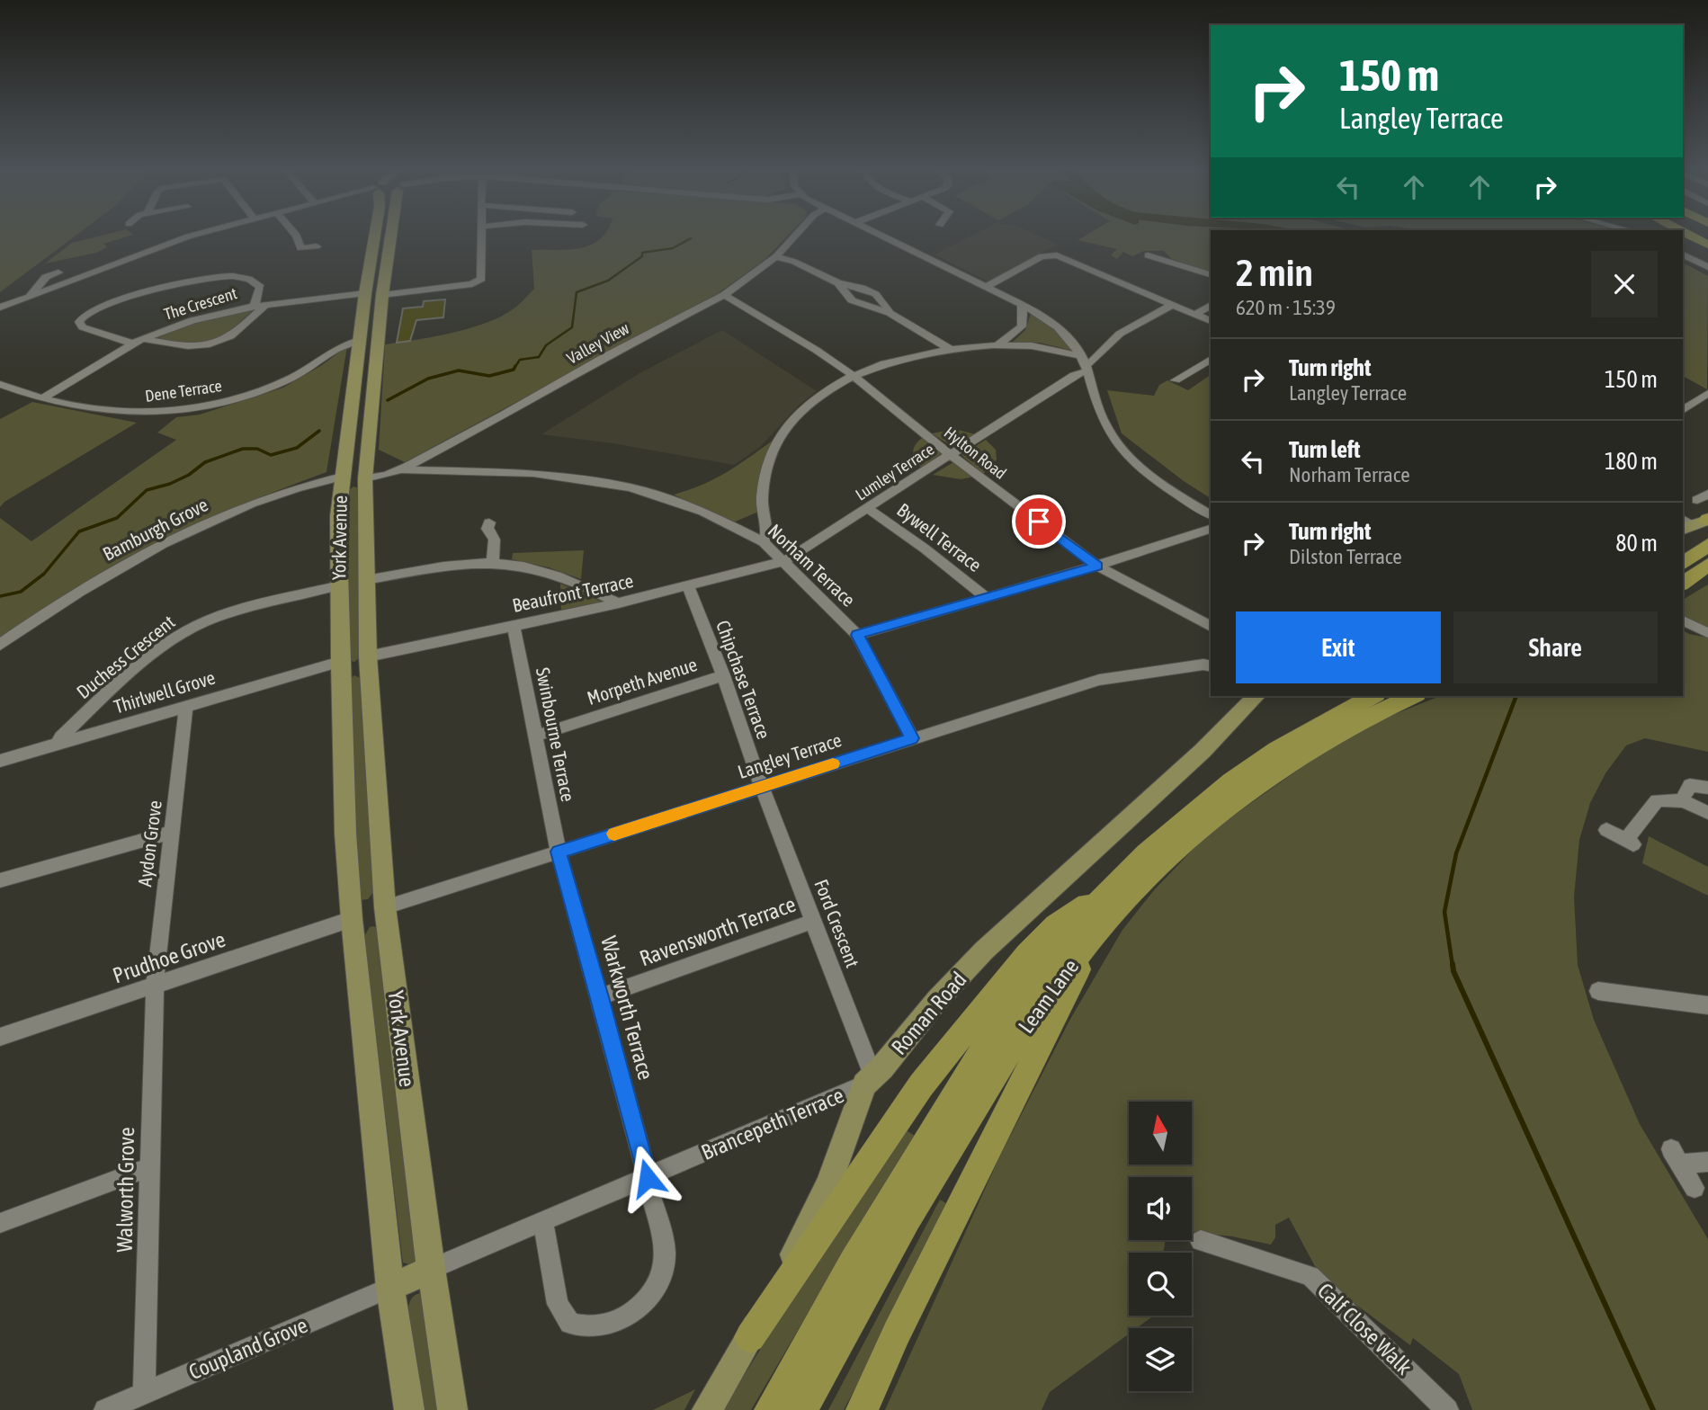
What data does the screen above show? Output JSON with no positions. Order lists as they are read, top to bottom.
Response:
{
  "streets": {
    "highway": ["Leam Lane"],
    "main road": ["York Avenue", "Roman Road"],
    "street": [
      "The Crescent",
      "Valley View",
      "Dene Terrace",
      "Hylton Road",
      "Lumley Terrace",
      "Bamburgh Grove",
      "Bywell Terrace",
      "Norham Terrace",
      "Beaufront Terrace",
      "Duchess Crescent",
      "Chipchase Terrace",
      "Morpeth Avenue",
      "Thirlwell Grove",
      "Swinbourne Terrace",
      "Langley Terrace",
      "Aydon Grove",
      "Ford Crescent",
      "Ravensworth Terrace",
      "Prudhoe Grove",
      "Warkworth Terrace",
      "Brancepeth Terrace",
      "Walworth Grove",
      "Calf Close Walk",
      "Coupland Grove"
    ]
  },
  "crossings": [
    ["The Crescent", "Dene Terrace"],
    ["The Crescent", "York Avenue"],
    ["Valley View", "Hylton Road"],
    ["Valley View", "York Avenue"],
    ["Valley View", "Norham Terrace"],
    ["Dene Terrace", "York Avenue"],
    ["Hylton Road", "Lumley Terrace"],
    ["Lumley Terrace", "Bywell Terrace"],
    ["Lumley Terrace", "Norham Terrace"],
    ["Lumley Terrace", "Beaufront Terrace"],
    ["Bamburgh Grove", "York Avenue"],
    ["York Avenue", "Beaufront Terrace"],
    ["York Avenue", "Duchess Crescent"],
    ["York Avenue", "Thirlwell Grove"],
    ["York Avenue", "Langley Terrace"],
    ["York Avenue", "Prudhoe Grove"],
    ["York Avenue", "Brancepeth Terrace"],
    ["York Avenue", "Coupland Grove"],
    ["Norham Terrace", "Beaufront Terrace"],
    ["Norham Terrace", "Langley Terrace"],
    ["Beaufront Terrace", "Chipchase Terrace"],
    ["Beaufront Terrace", "Swinbourne Terrace"],
    ["Duchess Crescent", "Thirlwell Grove"],
    ["Chipchase Terrace", "Morpeth Avenue"],
    ["Chipchase Terrace", "Langley Terrace"],
    ["Chipchase Terrace", "Ford Crescent"],
    ["Morpeth Avenue", "Swinbourne Terrace"],
    ["Thirlwell Grove", "Aydon Grove"],
    ["Swinbourne Terrace", "Langley Terrace"],
    ["Swinbourne Terrace", "Warkworth Terrace"],
    ["Langley Terrace", "Ford Crescent"],
    ["Langley Terrace", "Warkworth Terrace"],
    ["Aydon Grove", "Prudhoe Grove"],
    ["Aydon Grove", "Walworth Grove"],
    ["Ford Crescent", "Ravensworth Terrace"],
    ["Ford Crescent", "Roman Road"],
    ["Ford Crescent", "Brancepeth Terrace"],
    ["Ravensworth Terrace", "Warkworth Terrace"],
    ["Prudhoe Grove", "Walworth Grove"],
    ["Warkworth Terrace", "Brancepeth Terrace"],
    ["Roman Road", "Brancepeth Terrace"],
    ["Walworth Grove", "Coupland Grove"]
  ],
  "north": "top",
  "page": {
    "turn": ["150 m", "Langley Terrace"],
    "heading": ["2 min", "620 m · 15:39"],
    "list": [
      {
        "name": "Turn right",
        "note": "Langley Terrace",
        "value": "150 m"
      },
      {
        "name": "Turn left",
        "note": "Norham Terrace",
        "value": "180 m"
      },
      {
        "name": "Turn right",
        "note": "Dilston Terrace",
        "value": "80 m"
      }
    ],
    "buttons": ["Exit", "Share"]
  }
}
